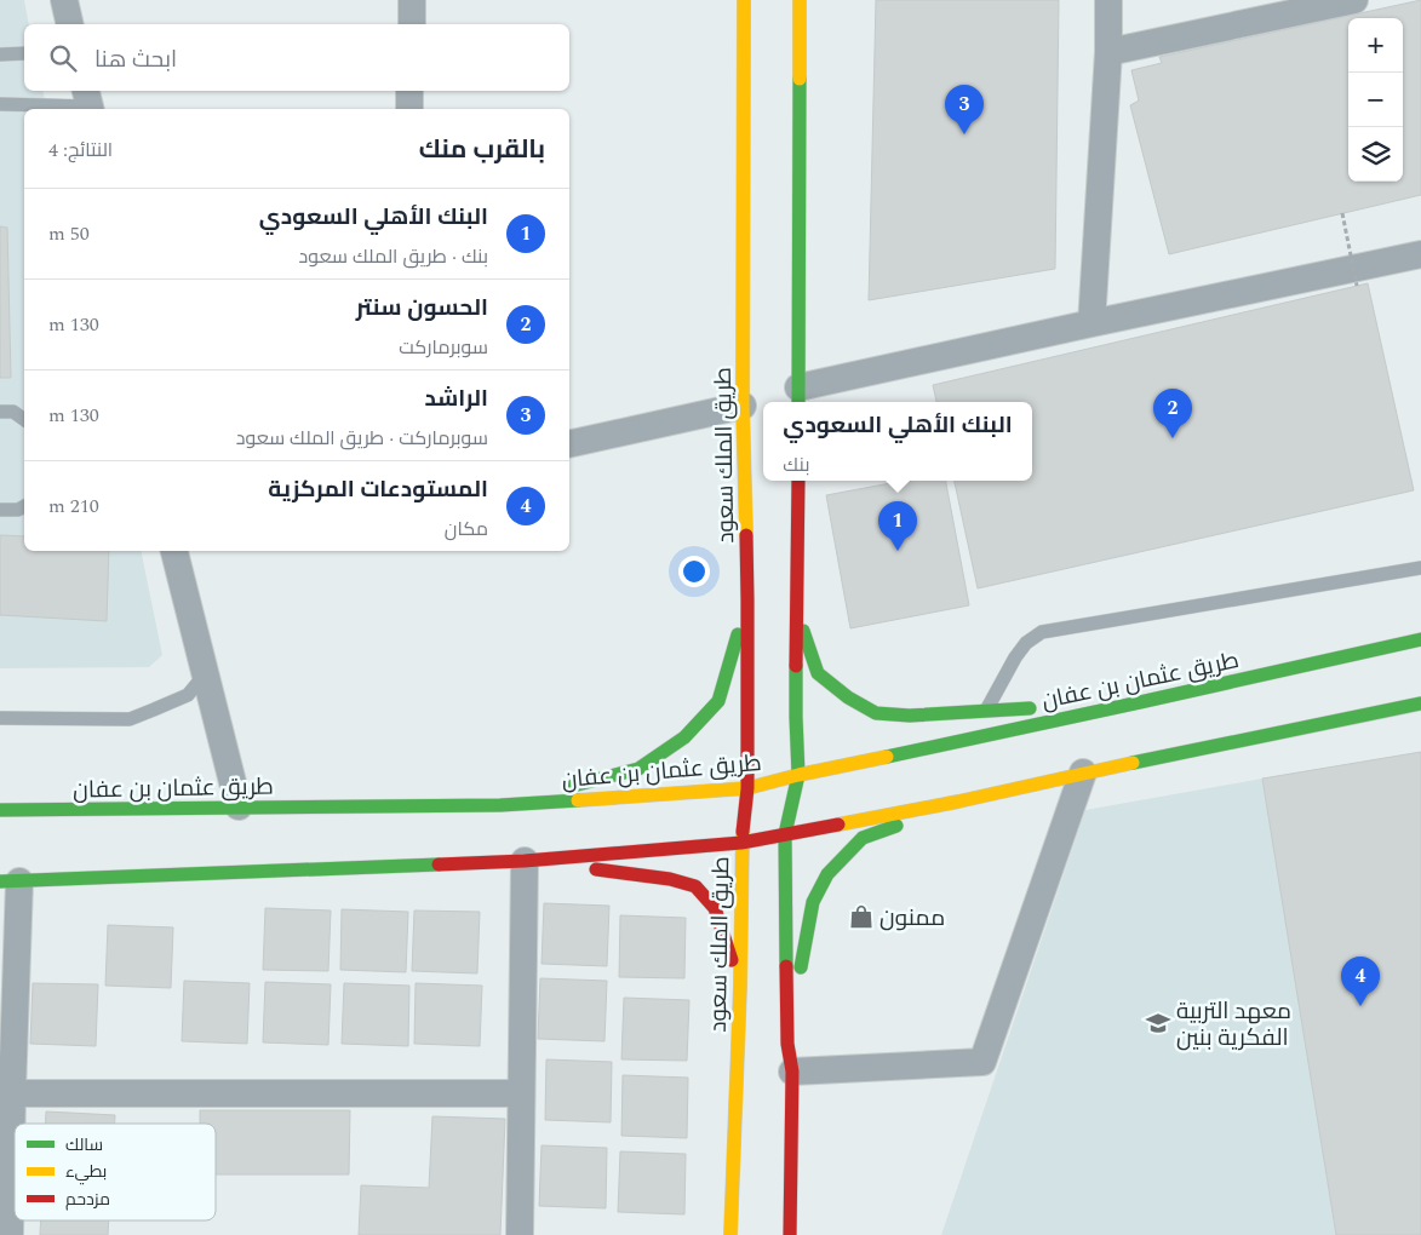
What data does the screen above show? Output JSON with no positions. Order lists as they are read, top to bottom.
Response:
{
  "streets": {
    "main road": ["طريق الملك سعود", "طريق عثمان بن عفان"]
  },
  "crossings": [
    ["طريق الملك سعود", "طريق عثمان بن عفان"]
  ],
  "places": {
    "shop": ["ممنون"],
    "school or university": ["معهد التربية الفكرية بنين"]
  },
  "legend": ["سالك", "بطيء", "مزدحم"],
  "page": {
    "map_buttons": ["+", "−"],
    "search": "ابحث هنا",
    "pins": [
      "3",
      "2",
      "1",
      "4"
    ],
    "heading": ["بالقرب منك", "النتائج: 4"],
    "list": [
      {
        "mark": "1",
        "name": "البنك الأهلي السعودي",
        "note": "بنك · طريق الملك سعود",
        "value": "50 m"
      },
      {
        "mark": "2",
        "name": "الحسون سنتر",
        "note": "سوبرماركت",
        "value": "130 m"
      },
      {
        "mark": "3",
        "name": "الراشد",
        "note": "سوبرماركت · طريق الملك سعود",
        "value": "130 m"
      },
      {
        "mark": "4",
        "name": "المستودعات المركزية",
        "note": "مكان",
        "value": "210 m"
      }
    ],
    "popup": ["البنك الأهلي السعودي", "بنك"]
  }
}
